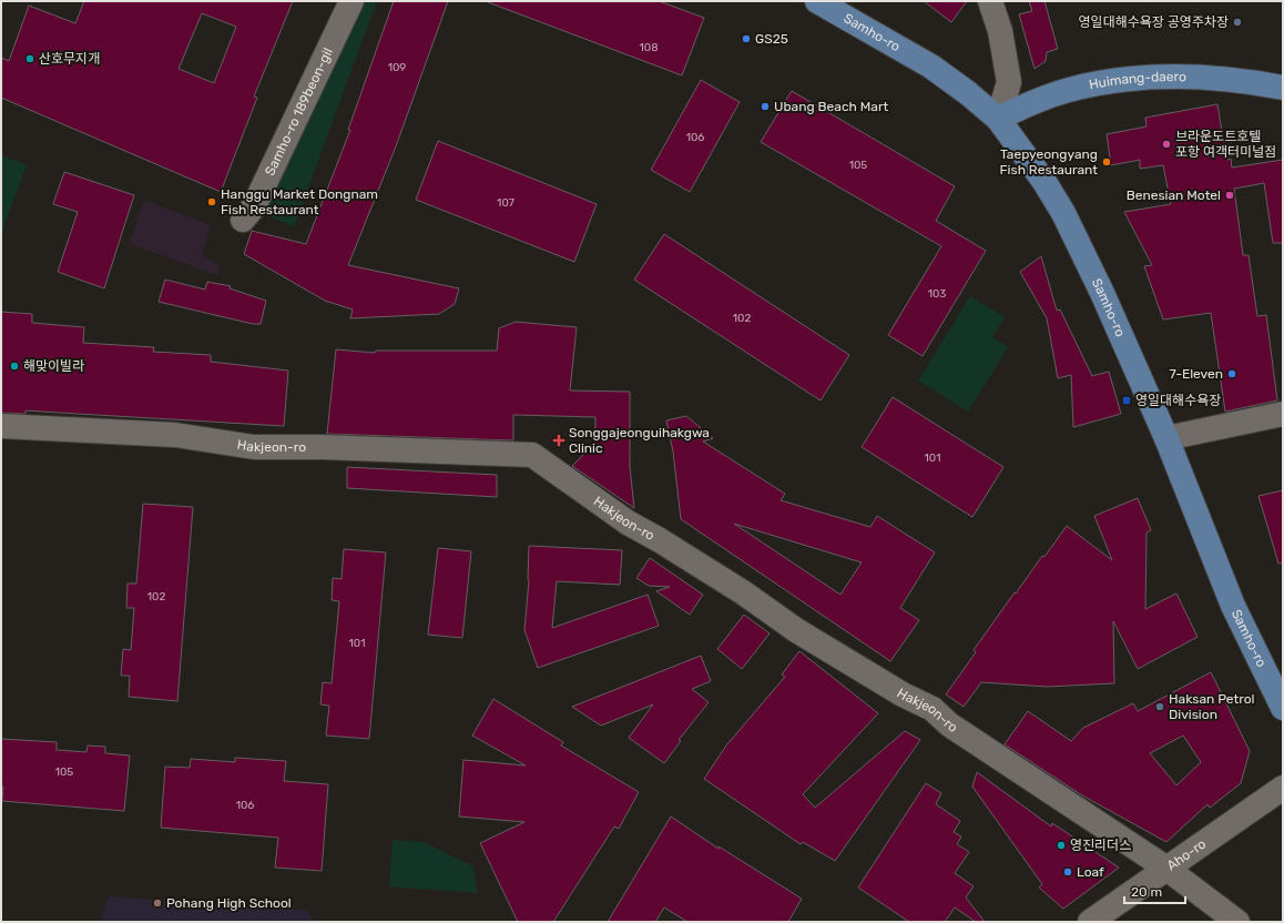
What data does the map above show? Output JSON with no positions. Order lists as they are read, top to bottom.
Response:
{
  "streets": {
    "main road": ["Samho-ro", "Huimang-daero"],
    "street": ["Samho-ro 189beon-gil", "Hakjeon-ro", "Aho-ro"]
  },
  "crossings": [
    ["Samho-ro", "Huimang-daero"],
    ["Hakjeon-ro", "Aho-ro"]
  ],
  "places": {
    "other": [
      "영일대해수욕장 공영주차장",
      "GS25",
      "산호무지개",
      "Ubang Beach Mart",
      "브라운도트호텔 포항 여객터미널점",
      "Taepyeongyang Fish Restaurant",
      "Benesian Motel",
      "Hanggu Market Dongnam Fish Restaurant",
      "해맞이빌라",
      "7-Eleven",
      "Haksan Petrol Division",
      "영진리더스",
      "Loaf",
      "Pohang High School"
    ],
    "transit": ["영일대해수욕장"],
    "health": ["Songgajeonguihakgwa Clinic"]
  },
  "house_numbers": [
    "108",
    "109",
    "106",
    "105",
    "107",
    "103",
    "102",
    "101",
    "102",
    "101",
    "105",
    "106"
  ],
  "scale_bar": "20 m"
}
